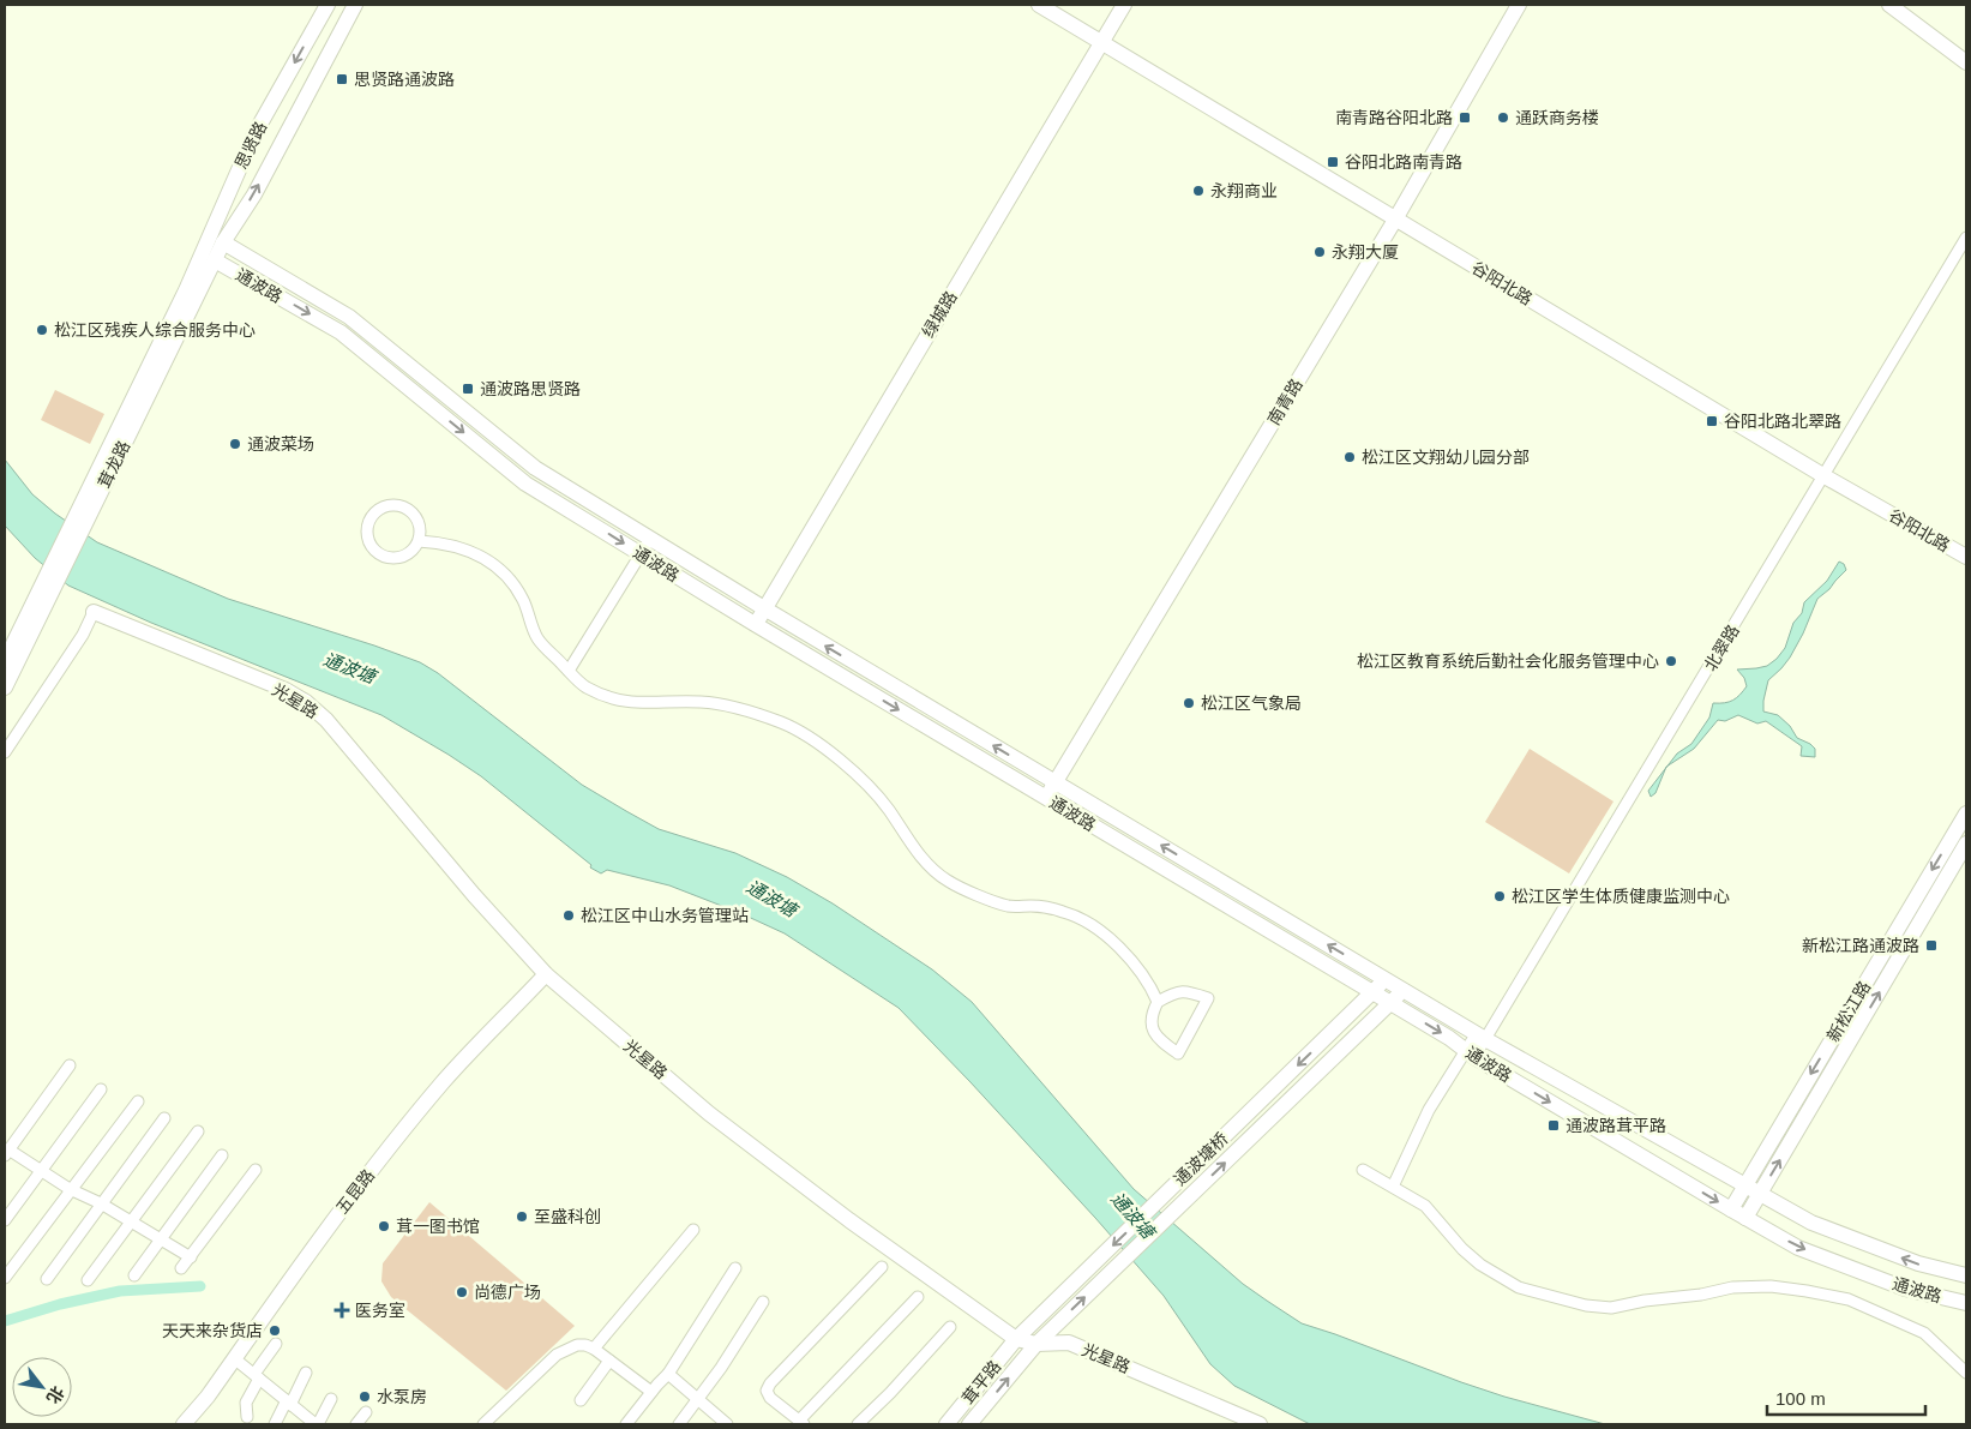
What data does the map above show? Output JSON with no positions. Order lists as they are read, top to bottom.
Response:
{
  "streets": {
    "main road": [
      "思贤路",
      "谷阳北路",
      "通波路",
      "绿城路",
      "南青路",
      "茸龙路",
      "光星路",
      "新松江路",
      "通波塘桥",
      "五昆路",
      "茸平路"
    ],
    "street": ["北翠路"]
  },
  "crossings": [
    ["思贤路", "通波路"],
    ["思贤路", "茸龙路"],
    ["谷阳北路", "绿城路"],
    ["谷阳北路", "南青路"],
    ["谷阳北路", "北翠路"],
    ["通波路", "绿城路"],
    ["通波路", "南青路"],
    ["通波路", "茸龙路"],
    ["通波路", "北翠路"],
    ["通波路", "新松江路"],
    ["通波路", "通波塘桥"],
    ["光星路", "通波塘桥"],
    ["光星路", "五昆路"],
    ["光星路", "茸平路"],
    ["通波塘桥", "茸平路"]
  ],
  "water": ["通波塘"],
  "places": {
    "transit": [
      "思贤路通波路",
      "南青路谷阳北路",
      "谷阳北路南青路",
      "通波路思贤路",
      "谷阳北路北翠路",
      "新松江路通波路",
      "通波路茸平路"
    ],
    "other": [
      "通跃商务楼",
      "永翔商业",
      "永翔大厦",
      "松江区残疾人综合服务中心",
      "通波菜场",
      "松江区文翔幼儿园分部",
      "松江区教育系统后勤社会化服务管理中心",
      "松江区气象局",
      "松江区学生体质健康监测中心",
      "松江区中山水务管理站",
      "至盛科创",
      "茸一图书馆",
      "尚德广场",
      "天天来杂货店",
      "水泵房"
    ],
    "health": ["医务室"]
  },
  "scale_bar": "100 m",
  "north": "bottom right"
}
